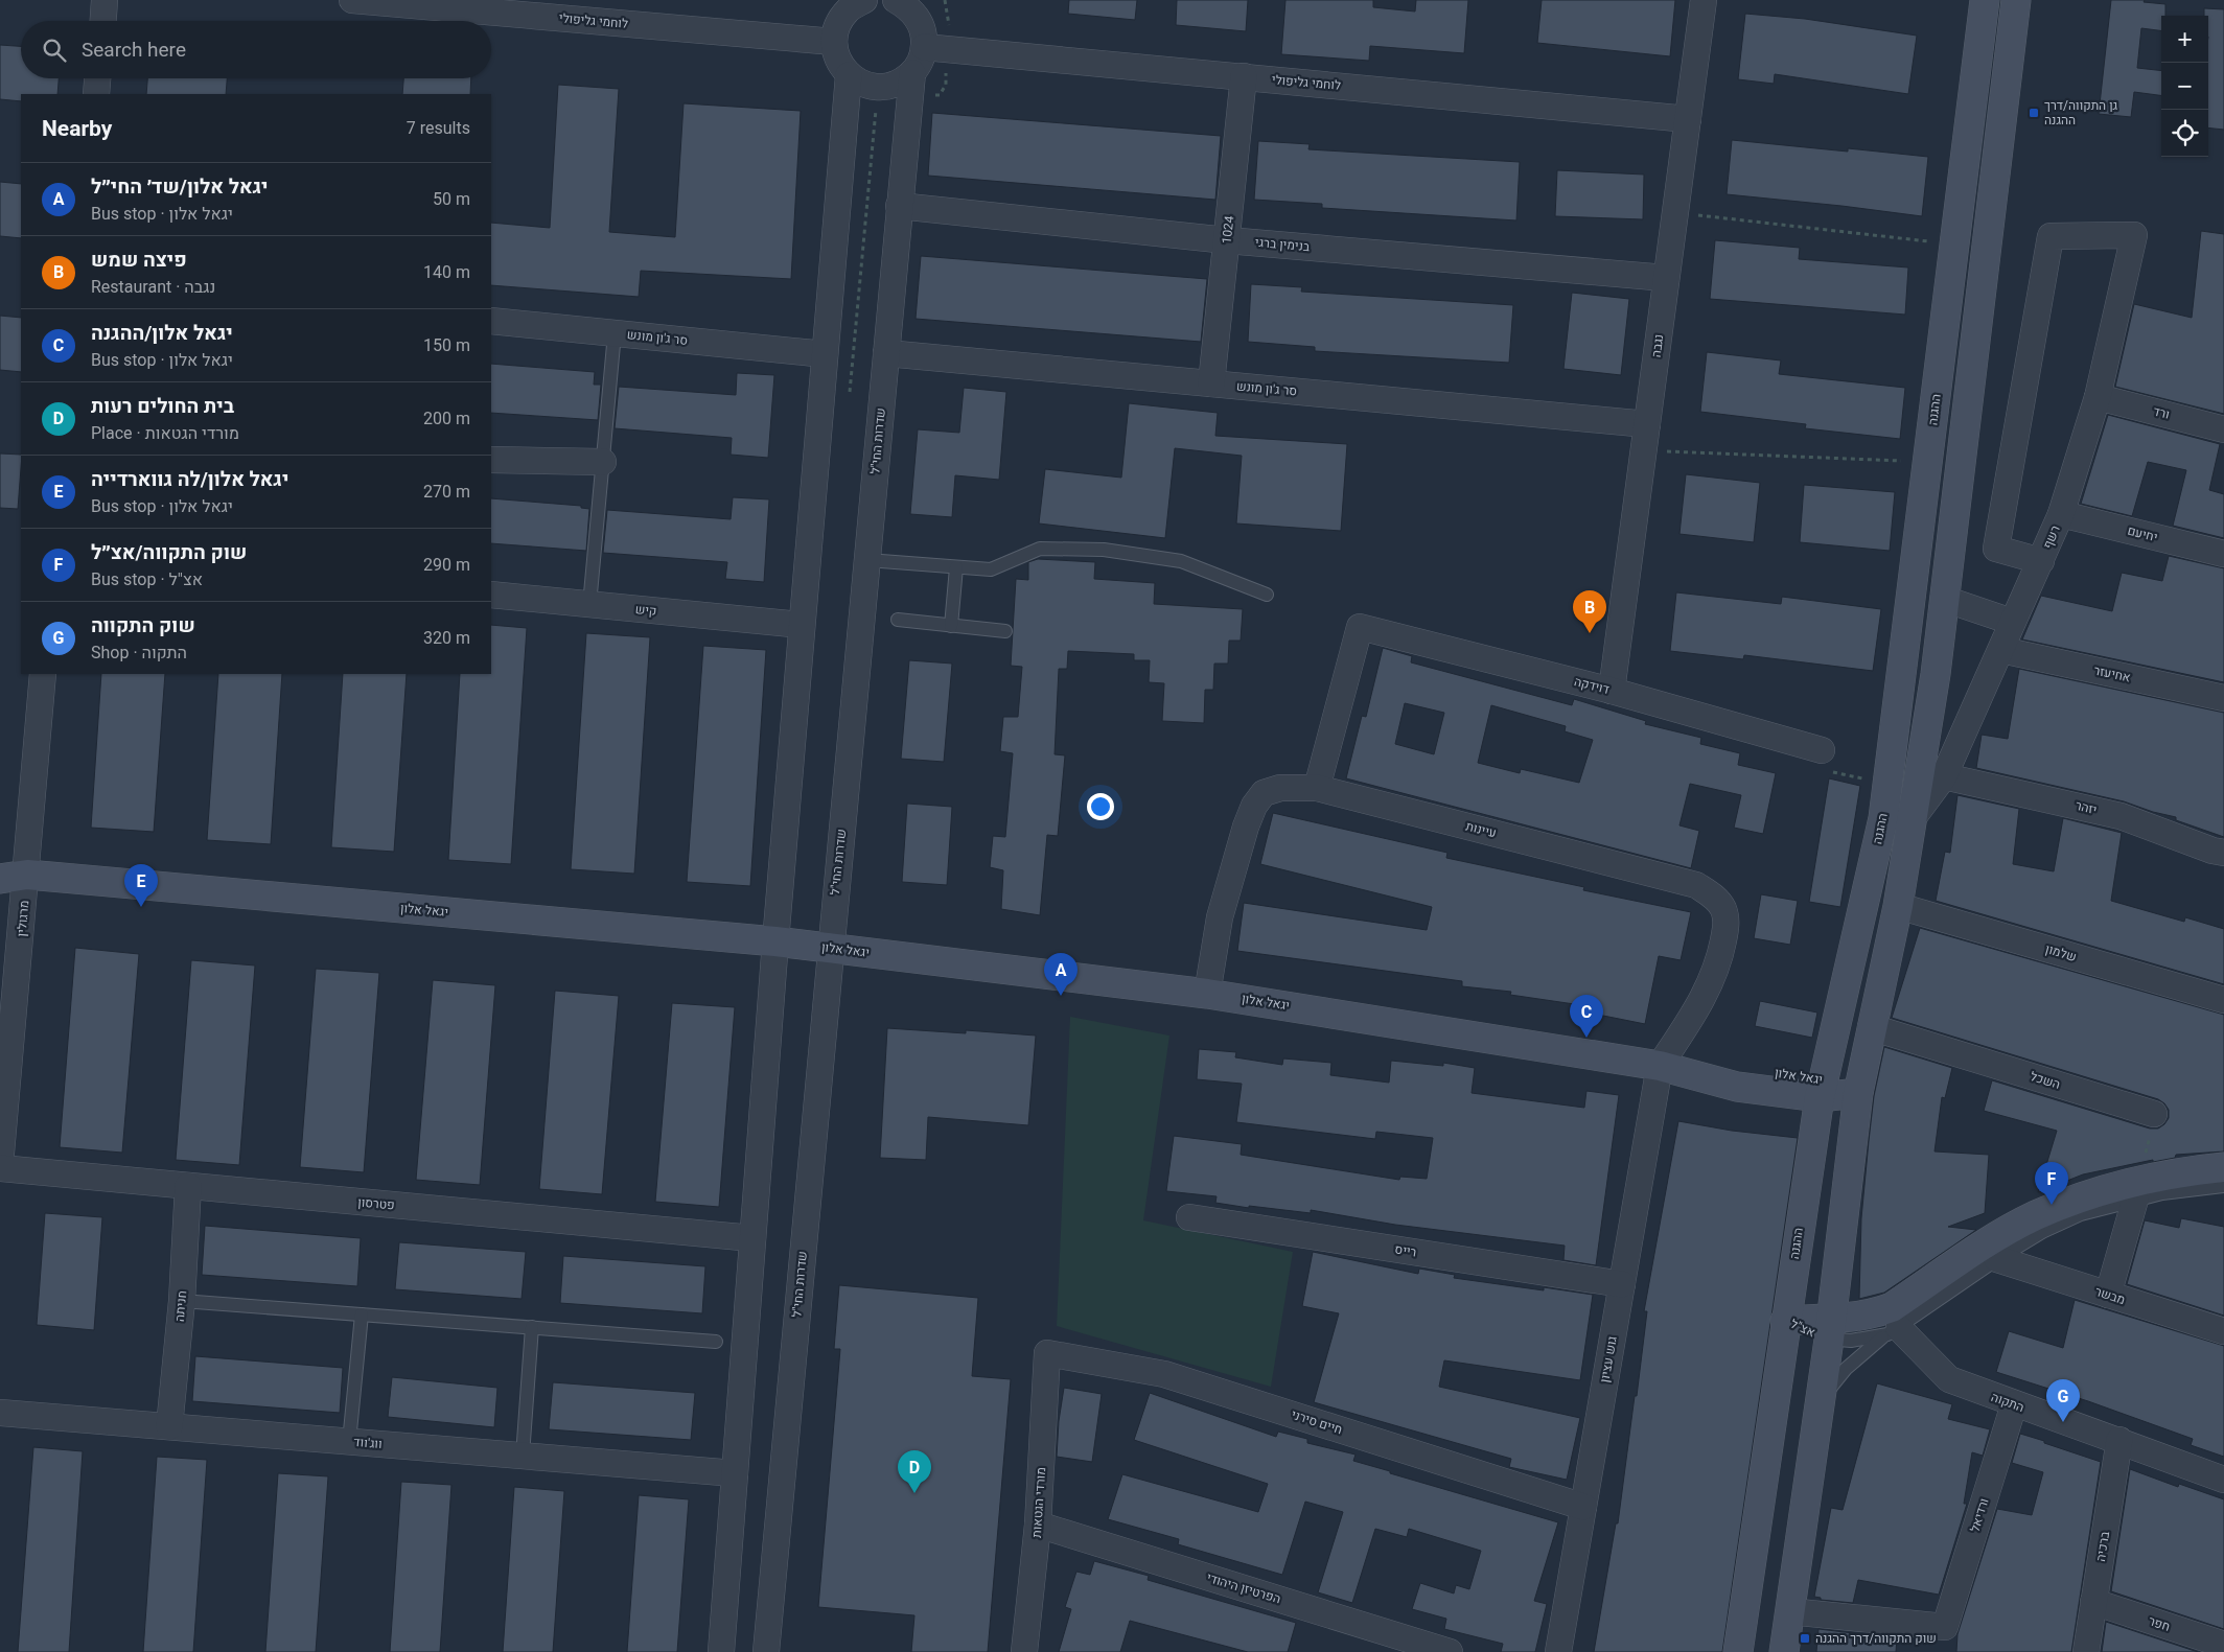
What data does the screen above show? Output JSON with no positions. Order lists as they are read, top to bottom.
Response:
{
  "streets": {
    "street": [
      "לוחמי גליפולי",
      "1024",
      "בנימין ברגי",
      "סר ג'ון מונש",
      "נגבה",
      "ההגנה",
      "ורד",
      "שדרות החי\"ל",
      "יחיעם",
      "רשף",
      "קיש",
      "אחיעזר",
      "דוידקה",
      "יזהר",
      "עיינות",
      "יגאל אלון",
      "מרגולין",
      "שלמון",
      "השכל",
      "פטרסון",
      "רייס",
      "מבשר",
      "חניתה",
      "אצ\"ל",
      "גוש עציון",
      "התקוה",
      "חיים סירני",
      "ווג'ווד",
      "מורדי הגטאות",
      "ורדיאל",
      "ברכיה",
      "הפרטיזן היהודי",
      "חפר"
    ]
  },
  "crossings": [
    ["לוחמי גליפולי", "1024"],
    ["לוחמי גליפולי", "נגבה"],
    ["לוחמי גליפולי", "שדרות החי\"ל"],
    ["1024", "בנימין ברגי"],
    ["1024", "סר ג'ון מונש"],
    ["בנימין ברגי", "נגבה"],
    ["בנימין ברגי", "שדרות החי\"ל"],
    ["סר ג'ון מונש", "נגבה"],
    ["סר ג'ון מונש", "שדרות החי\"ל"],
    ["נגבה", "דוידקה"],
    ["ההגנה", "יגאל אלון"],
    ["ההגנה", "אצ\"ל"],
    ["ורד", "רשף"],
    ["שדרות החי\"ל", "יגאל אלון"],
    ["יחיעם", "רשף"],
    ["רשף", "אחיעזר"],
    ["רשף", "יזהר"],
    ["דוידקה", "עיינות"],
    ["עיינות", "יגאל אלון"],
    ["עיינות", "גוש עציון"],
    ["יגאל אלון", "מרגולין"],
    ["יגאל אלון", "גוש עציון"],
    ["מרגולין", "פטרסון"],
    ["פטרסון", "חניתה"],
    ["רייס", "גוש עציון"],
    ["מבשר", "אצ\"ל"],
    ["חניתה", "ווג'ווד"],
    ["אצ\"ל", "התקוה"],
    ["גוש עציון", "חיים סירני"],
    ["התקוה", "ורדיאל"],
    ["התקוה", "ברכיה"],
    ["חיים סירני", "מורדי הגטאות"],
    ["מורדי הגטאות", "הפרטיזן היהודי"],
    ["ברכיה", "חפר"]
  ],
  "places": {
    "transit": ["גן התקווה/דרך ההגנה", "שוק התקווה/דרך ההגנה"]
  },
  "page": {
    "map_buttons": ["+", "−"],
    "search": "Search here",
    "heading": ["Nearby", "7 results"],
    "list": [
      {
        "mark": "A",
        "name": "יגאל אלון/שד׳ החי״ל",
        "note": "Bus stop · יגאל אלון",
        "value": "50 m"
      },
      {
        "mark": "B",
        "name": "פיצה שמש",
        "note": "Restaurant · נגבה",
        "value": "140 m"
      },
      {
        "mark": "C",
        "name": "יגאל אלון/ההגנה",
        "note": "Bus stop · יגאל אלון",
        "value": "150 m"
      },
      {
        "mark": "D",
        "name": "בית החולים רעות",
        "note": "Place · מורדי הגטאות",
        "value": "200 m"
      },
      {
        "mark": "E",
        "name": "יגאל אלון/לה גווארדייה",
        "note": "Bus stop · יגאל אלון",
        "value": "270 m"
      },
      {
        "mark": "F",
        "name": "שוק התקווה/אצ״ל",
        "note": "Bus stop · אצ\"ל",
        "value": "290 m"
      },
      {
        "mark": "G",
        "name": "שוק התקווה",
        "note": "Shop · התקוה",
        "value": "320 m"
      }
    ],
    "pins": [
      "B",
      "E",
      "A",
      "C",
      "F",
      "G",
      "D"
    ]
  }
}
